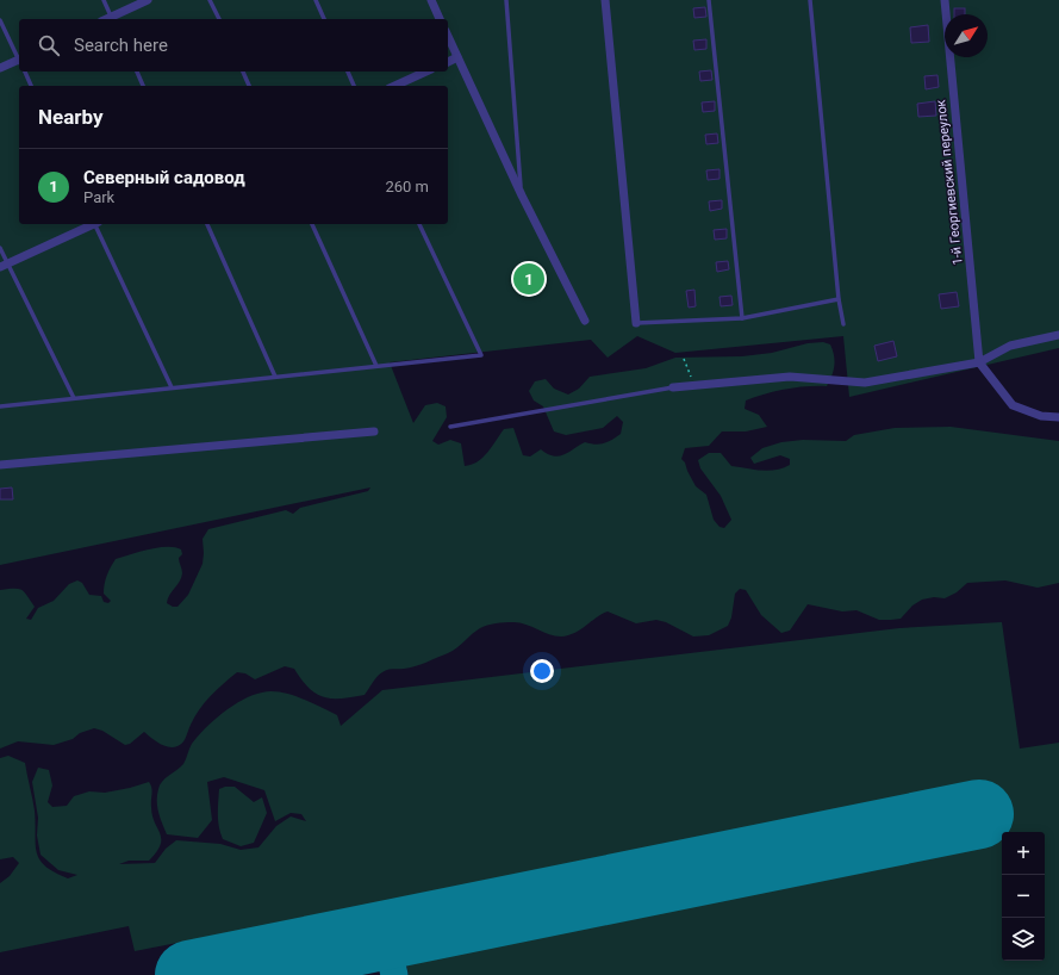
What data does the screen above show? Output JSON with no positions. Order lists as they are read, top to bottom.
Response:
{
  "streets": {
    "street": ["1-й Георгиевский переулок"]
  },
  "north": "top right",
  "page": {
    "search": "Search here",
    "heading": "Nearby",
    "list": [
      {
        "mark": "1",
        "name": "Северный садовод",
        "note": "Park",
        "value": "260 m"
      }
    ],
    "pins": "1",
    "map_buttons": ["+", "−"]
  }
}
